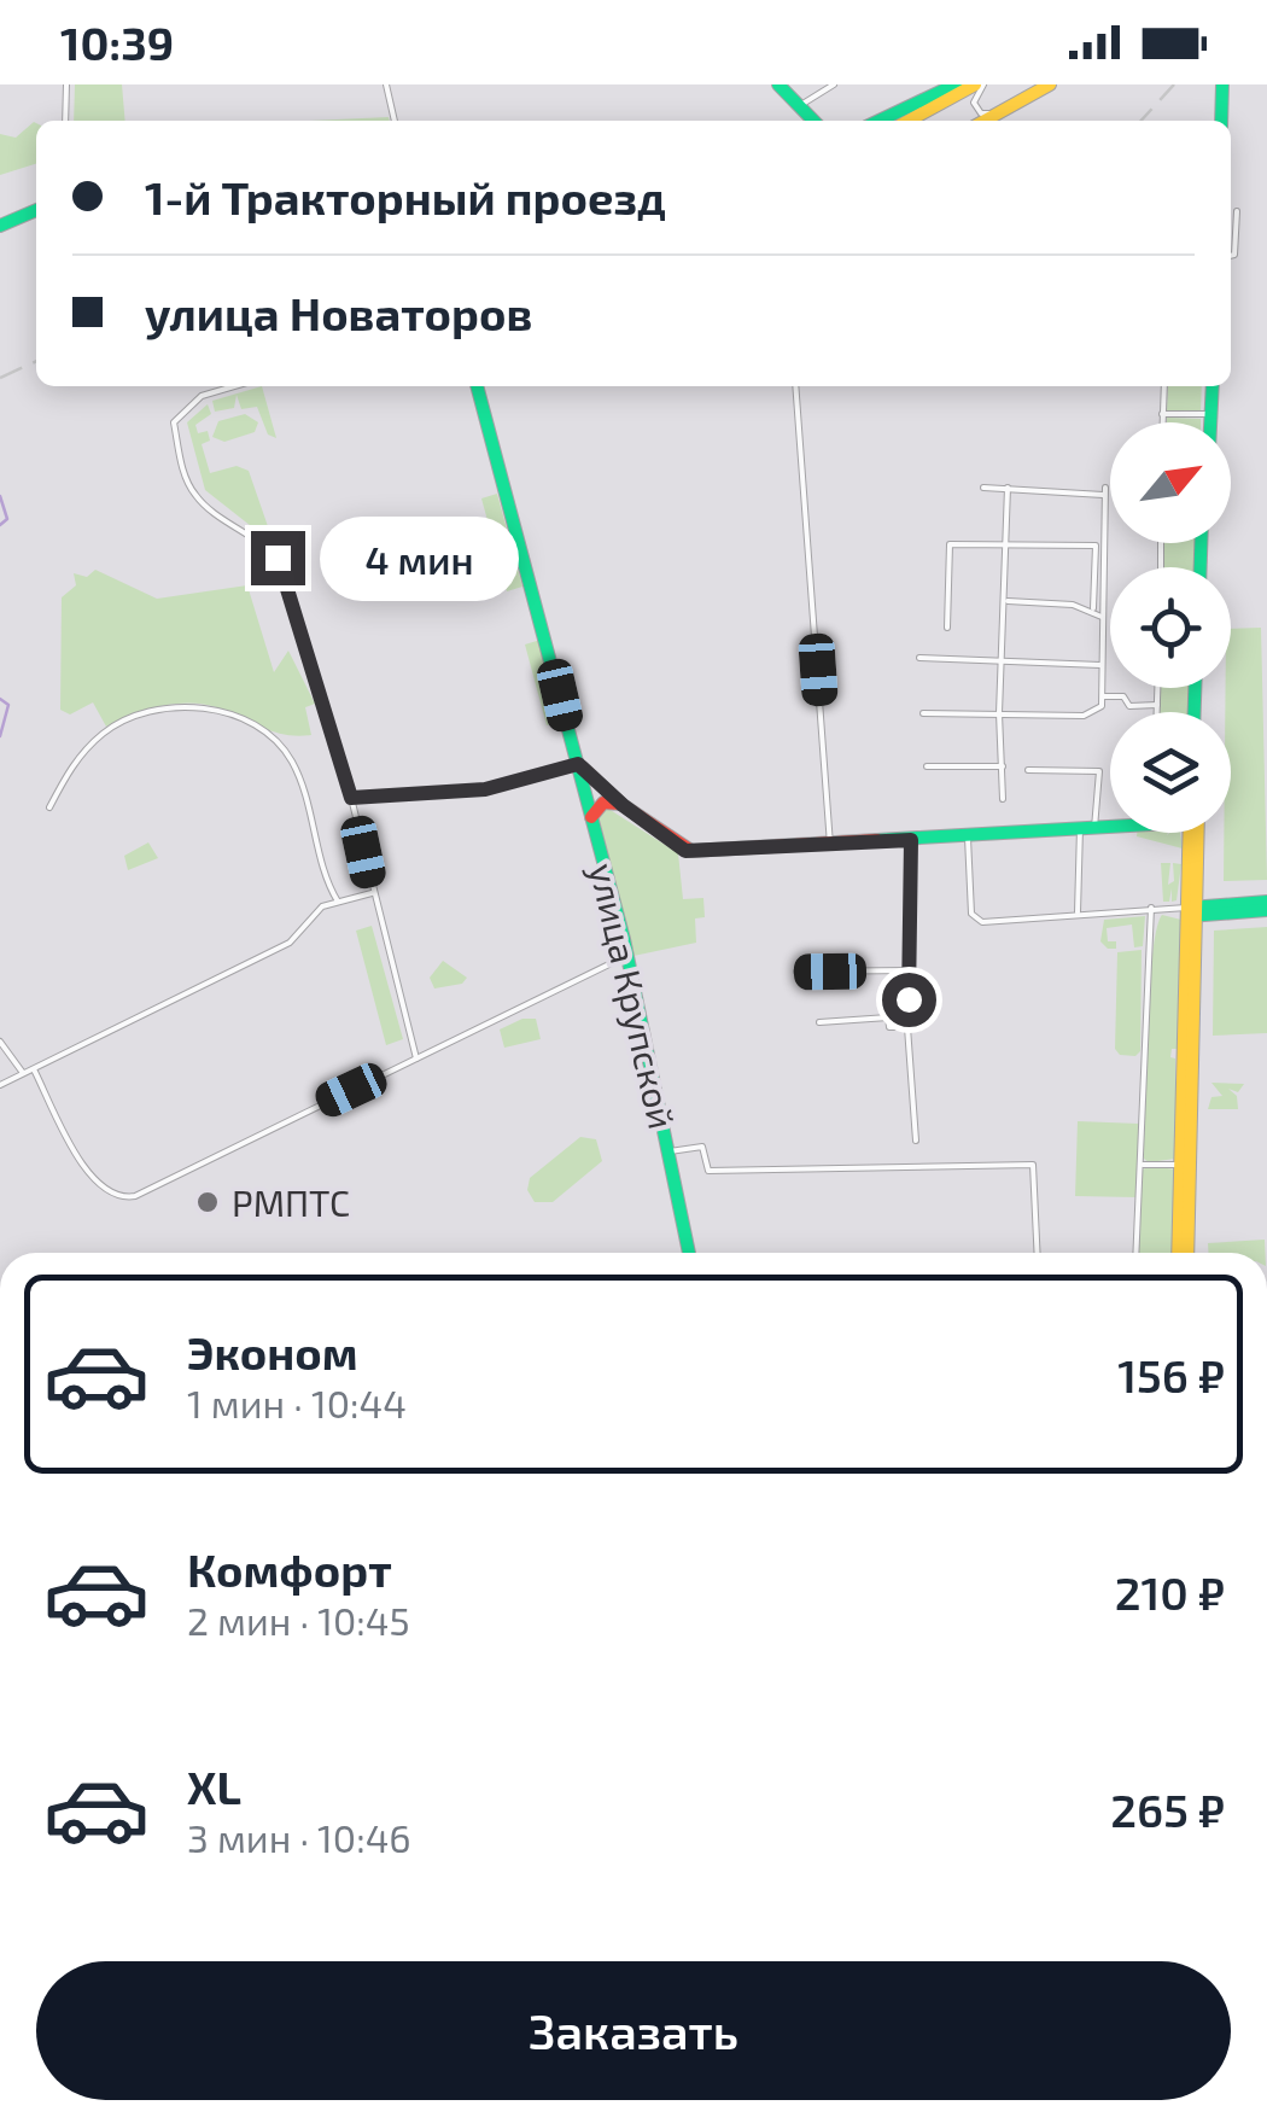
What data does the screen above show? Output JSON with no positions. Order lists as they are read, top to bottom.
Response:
{
  "streets": {
    "main road": ["улица Крупской"]
  },
  "places": ["РМПТС"],
  "north": "top right",
  "page": {
    "status": "10:39",
    "banner": ["1-й Тракторный проезд", "улица Новаторов"],
    "bubble": "4 мин",
    "list": [
      {
        "name": "Эконом",
        "note": "1 мин · 10:44",
        "value": "156 ₽"
      },
      {
        "name": "Комфорт",
        "note": "2 мин · 10:45",
        "value": "210 ₽"
      },
      {
        "name": "XL",
        "note": "3 мин · 10:46",
        "value": "265 ₽"
      }
    ],
    "buttons": "Заказать"
  }
}
